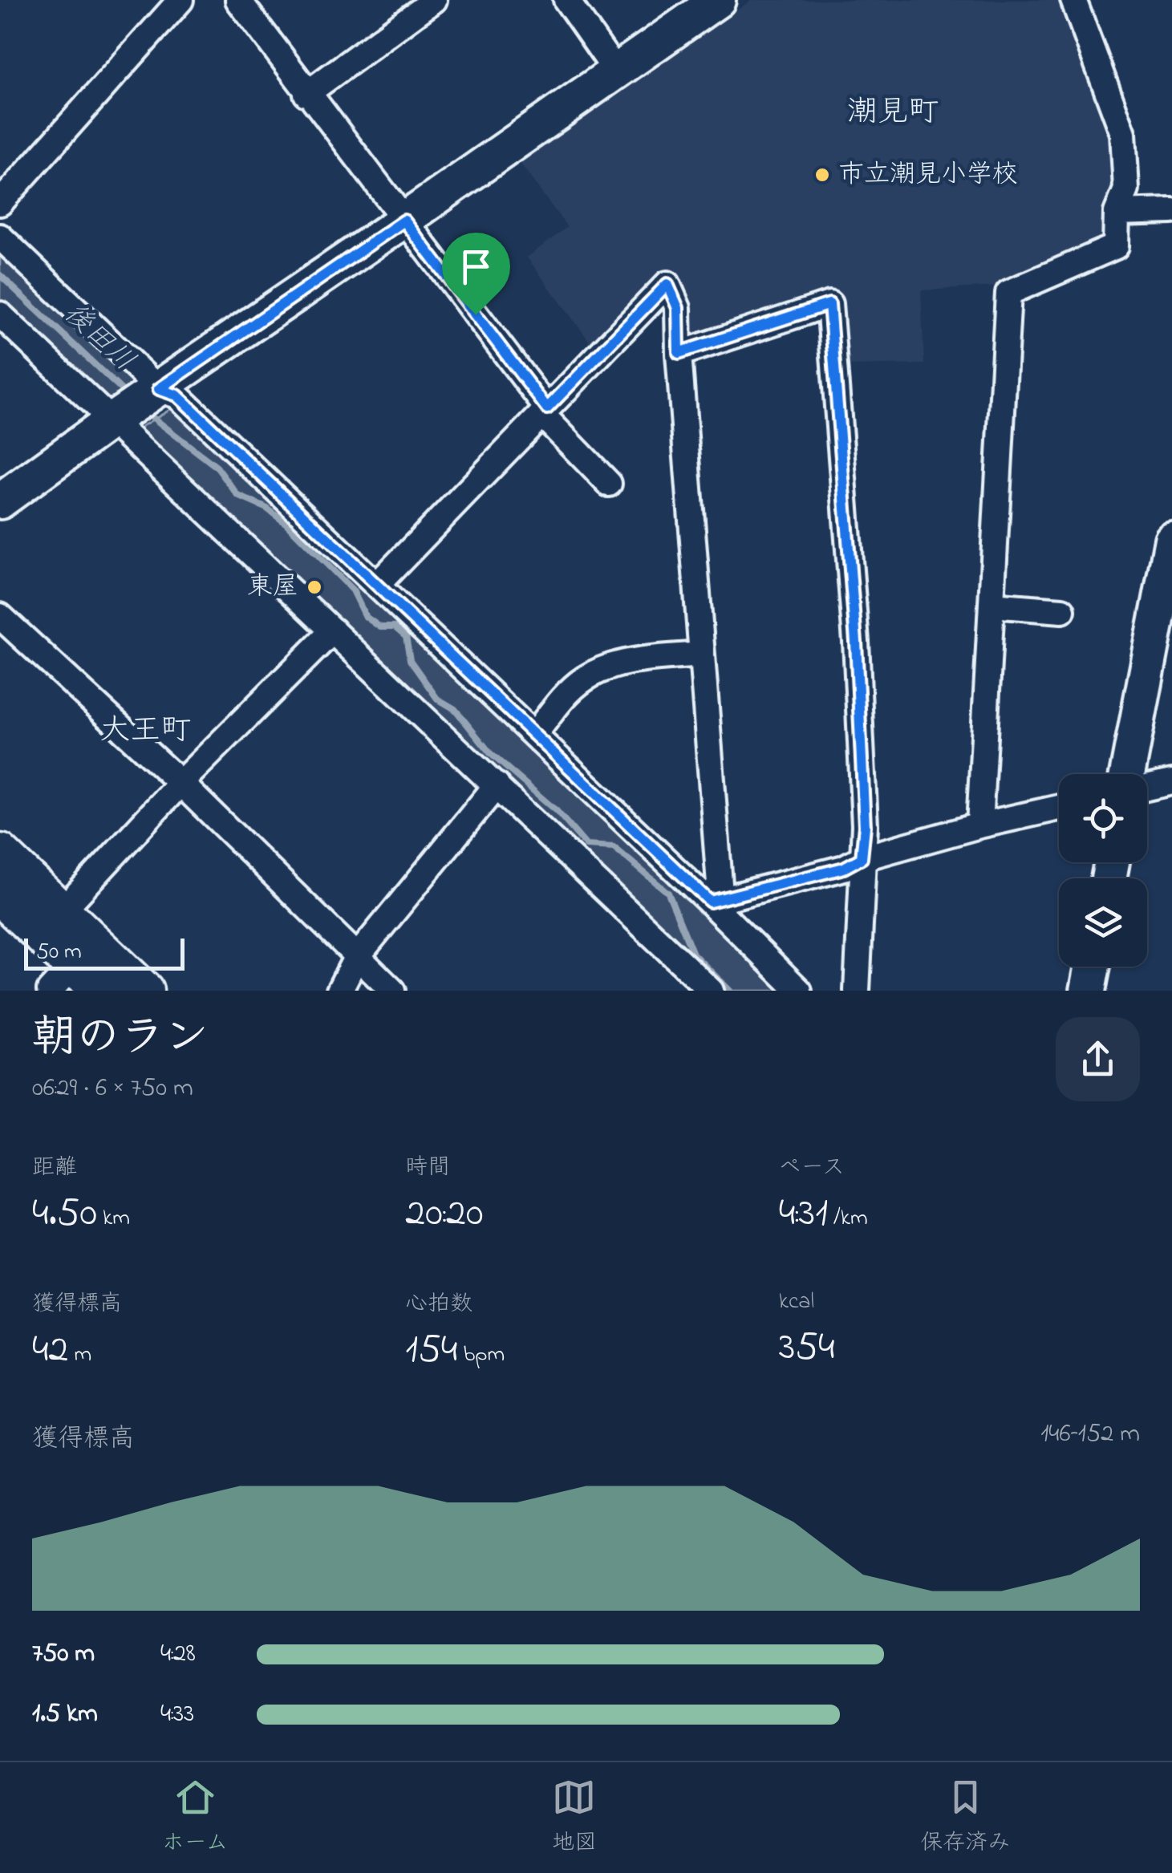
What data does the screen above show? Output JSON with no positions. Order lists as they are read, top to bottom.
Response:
{
  "districts": ["潮見町", "大王町"],
  "water": ["後田川"],
  "places": ["市立潮見小学校", "東屋"],
  "scale_bar": "50 m",
  "page": {
    "scale": "50 m",
    "heading": ["朝のラン", "06:29 · 6 × 750 m"],
    "stats": [
      ["距離", "4.50 km"],
      ["時間", "20:20"],
      ["ペース", "4:31 /km"],
      ["獲得標高", "42 m"],
      ["心拍数", "154 bpm"],
      ["kcal", "354"]
    ],
    "chart": ["獲得標高", "146–152 m"],
    "list": [
      {
        "name": "750 m",
        "note": "4:28"
      },
      {
        "name": "1.5 km",
        "note": "4:33"
      }
    ],
    "tabs": ["ホーム", "地図", "保存済み"]
  }
}
